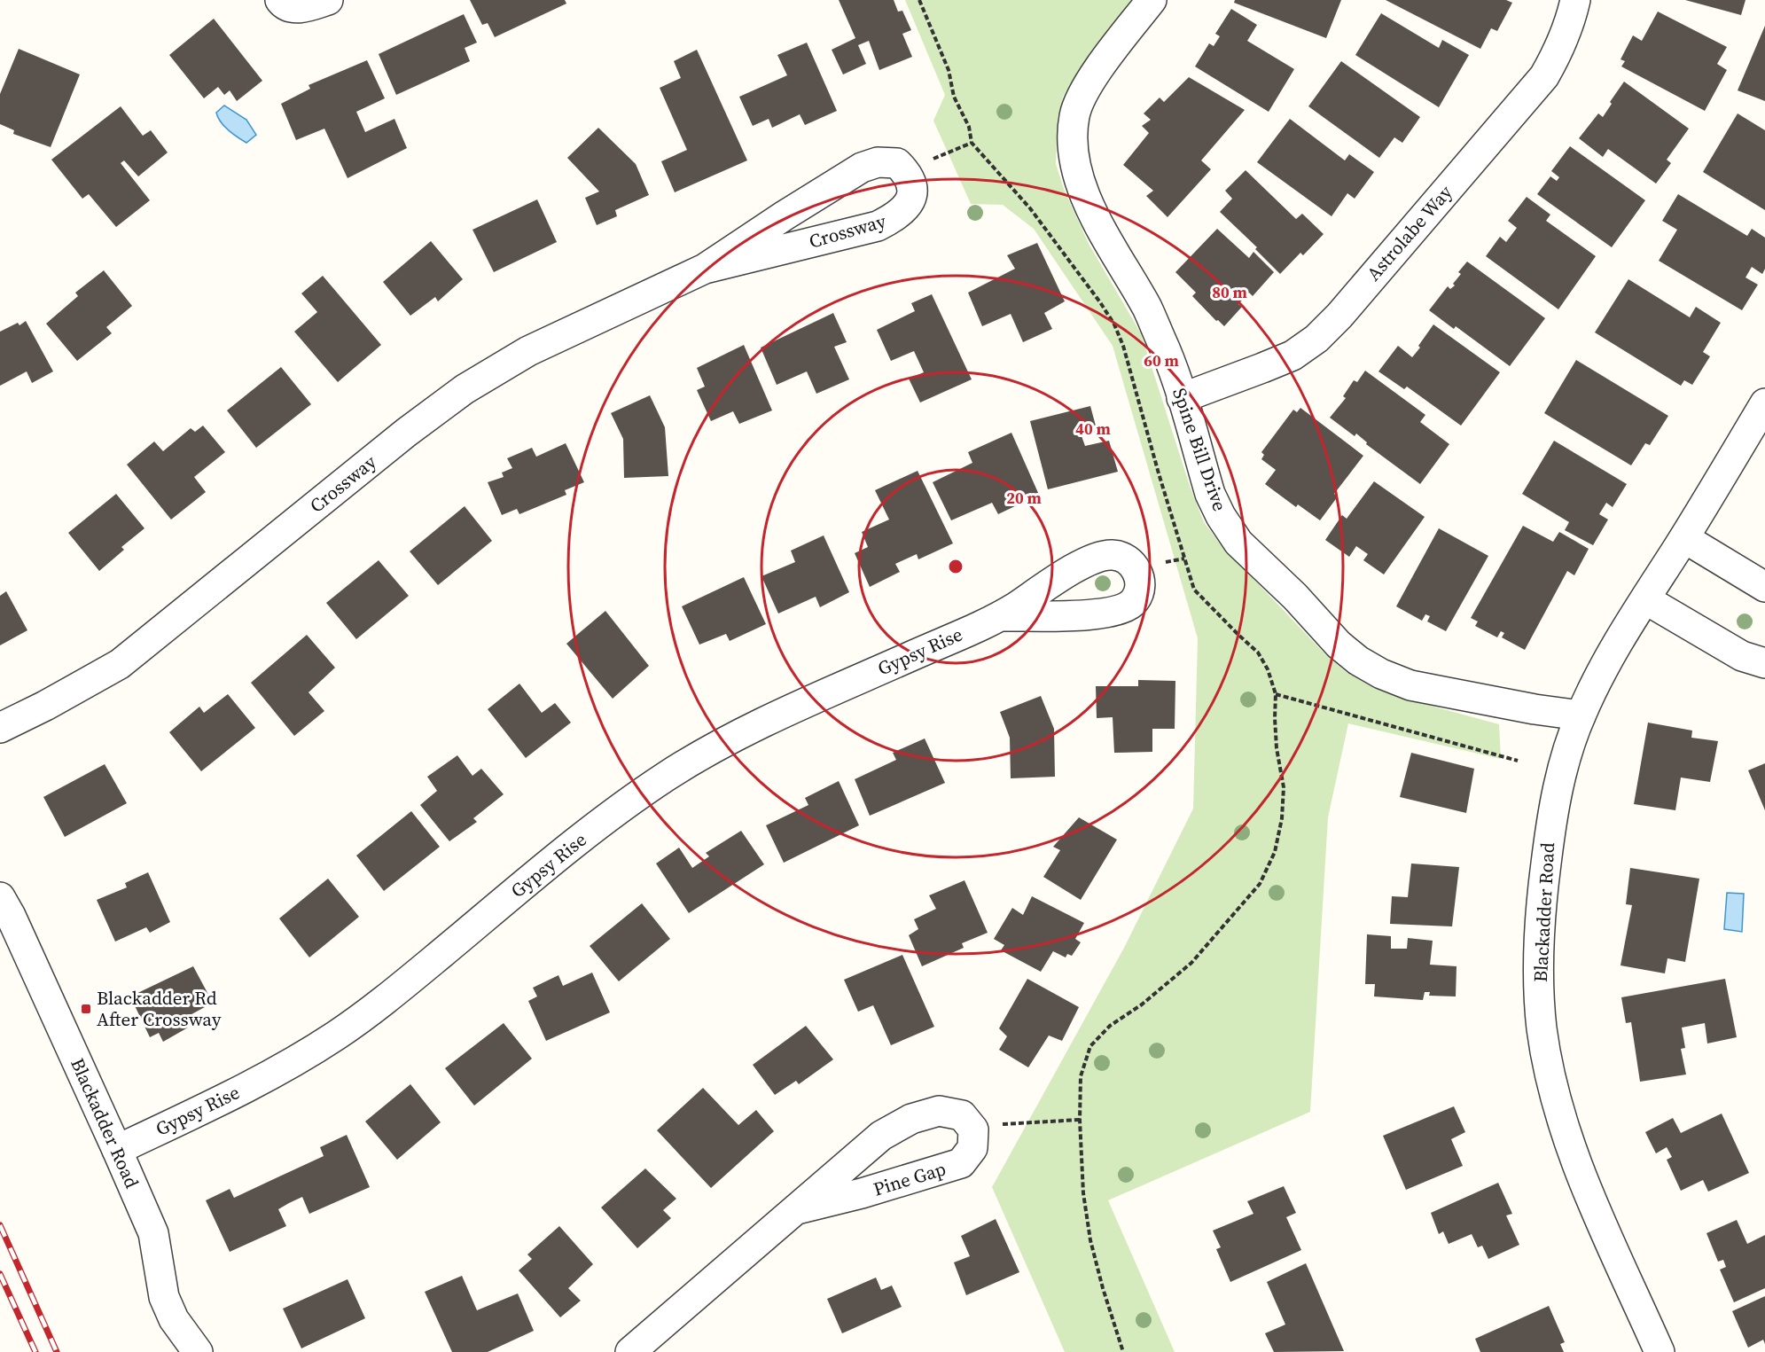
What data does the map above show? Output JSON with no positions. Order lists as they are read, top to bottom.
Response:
{
  "streets": {
    "street": [
      "Crossway",
      "Astrolabe Way",
      "Spine Bill Drive",
      "Gypsy Rise",
      "Blackadder Road",
      "Pine Gap"
    ]
  },
  "crossings": [
    ["Astrolabe Way", "Spine Bill Drive"],
    ["Spine Bill Drive", "Blackadder Road"],
    ["Gypsy Rise", "Blackadder Road"]
  ],
  "places": {
    "transit": ["Blackadder Rd After Crossway"]
  },
  "rings": [
    "80 m",
    "60 m",
    "40 m",
    "20 m"
  ]
}
